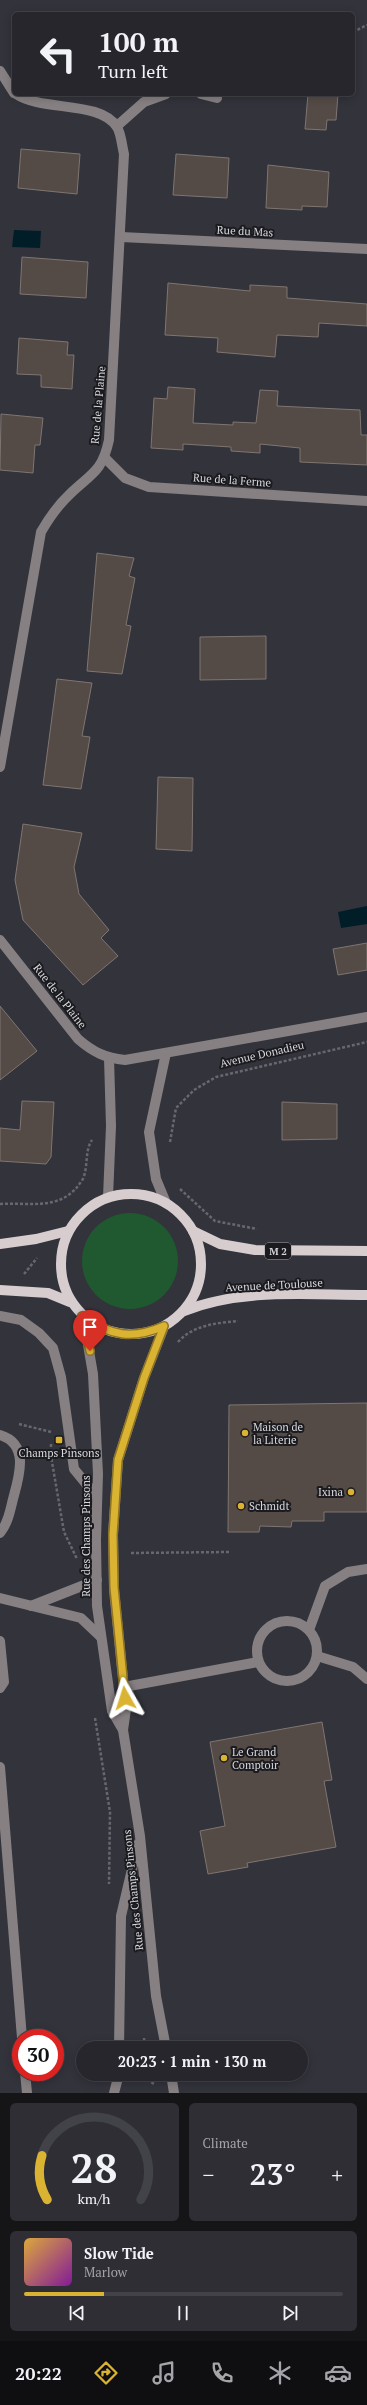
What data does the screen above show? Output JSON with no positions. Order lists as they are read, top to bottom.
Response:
{
  "streets": {
    "main road": ["M 2", "Avenue de Toulouse"],
    "street": [
      "Rue du Mas",
      "Rue de la Plaine",
      "Rue de la Ferme",
      "Avenue Donadieu",
      "Rue des Champs Pinsons"
    ]
  },
  "crossings": [
    ["Rue du Mas", "Rue de la Plaine"],
    ["Rue de la Plaine", "Rue de la Ferme"],
    ["Rue de la Plaine", "Avenue Donadieu"],
    ["M 2", "Avenue de Toulouse"],
    ["M 2", "Rue des Champs Pinsons"],
    ["Avenue de Toulouse", "Rue des Champs Pinsons"]
  ],
  "places": {
    "other": [
      "Maison de la Literie",
      "Ixina",
      "Schmidt",
      "Le Grand Comptoir"
    ],
    "transit": ["Champs Pinsons"]
  },
  "page": {
    "turn": ["100 m", "Turn left"],
    "limit": "30",
    "trip": "20:23 · 1 min · 130 m",
    "tile": "Climate",
    "heat": ["−", "23°", "+"],
    "song": ["Slow Tide", "Marlow"],
    "tabs": "20:22",
    "gauge": ["28", "km/h"]
  }
}
